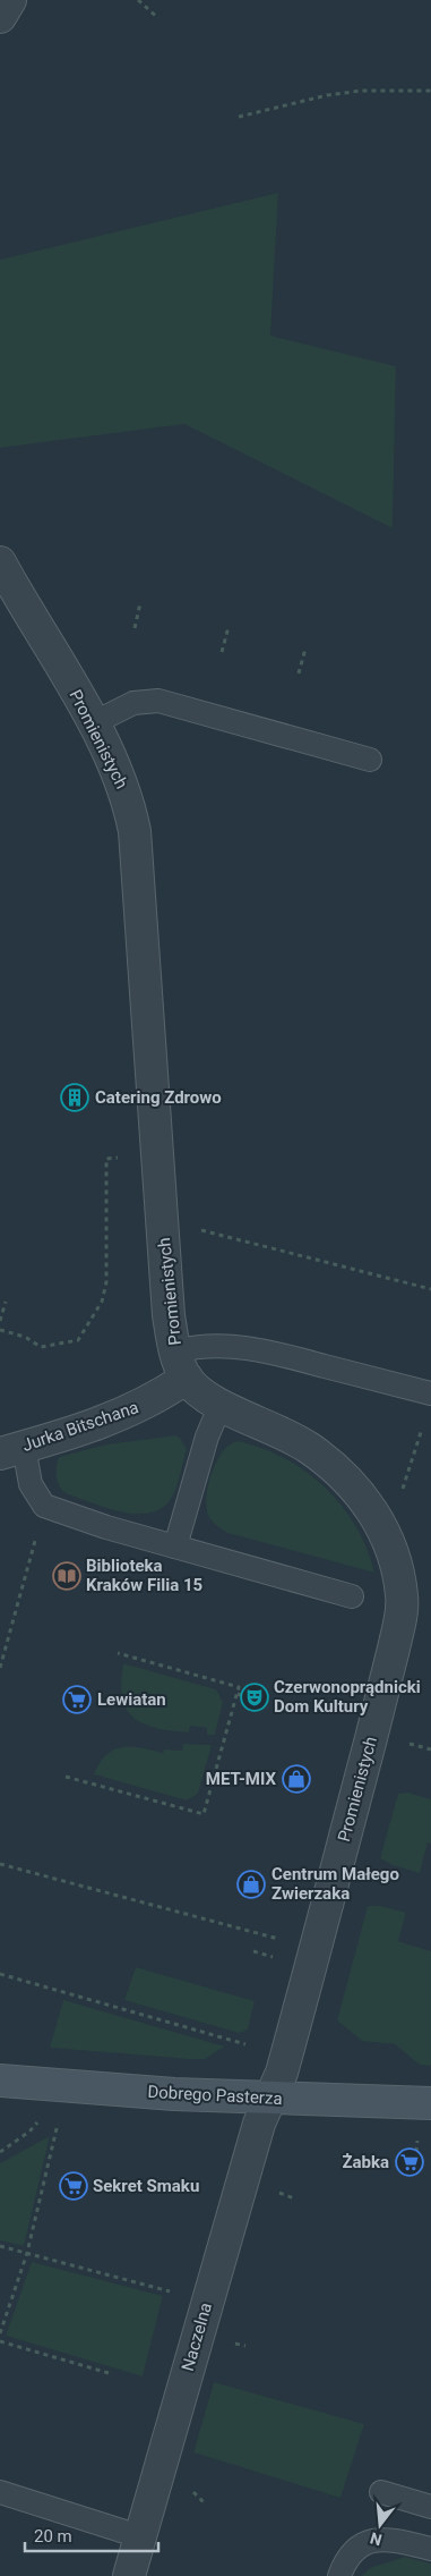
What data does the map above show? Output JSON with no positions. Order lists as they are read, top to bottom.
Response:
{
  "streets": {
    "street": [
      "Promienistych",
      "Jurka Bitschana",
      "Dobrego Pasterza",
      "Naczelna"
    ]
  },
  "crossings": [
    ["Promienistych", "Jurka Bitschana"],
    ["Promienistych", "Dobrego Pasterza"],
    ["Promienistych", "Naczelna"],
    ["Dobrego Pasterza", "Naczelna"]
  ],
  "places": {
    "building": ["Catering Zdrowo"],
    "library": ["Biblioteka Kraków Filia 15"],
    "theatre": ["Czerwonoprądnicki Dom Kultury"],
    "supermarket": ["Lewiatan", "Żabka", "Sekret Smaku"],
    "shop": ["MET-MIX", "Centrum Małego Zwierzaka"]
  },
  "scale_bar": "20 m",
  "north": "bottom"
}
